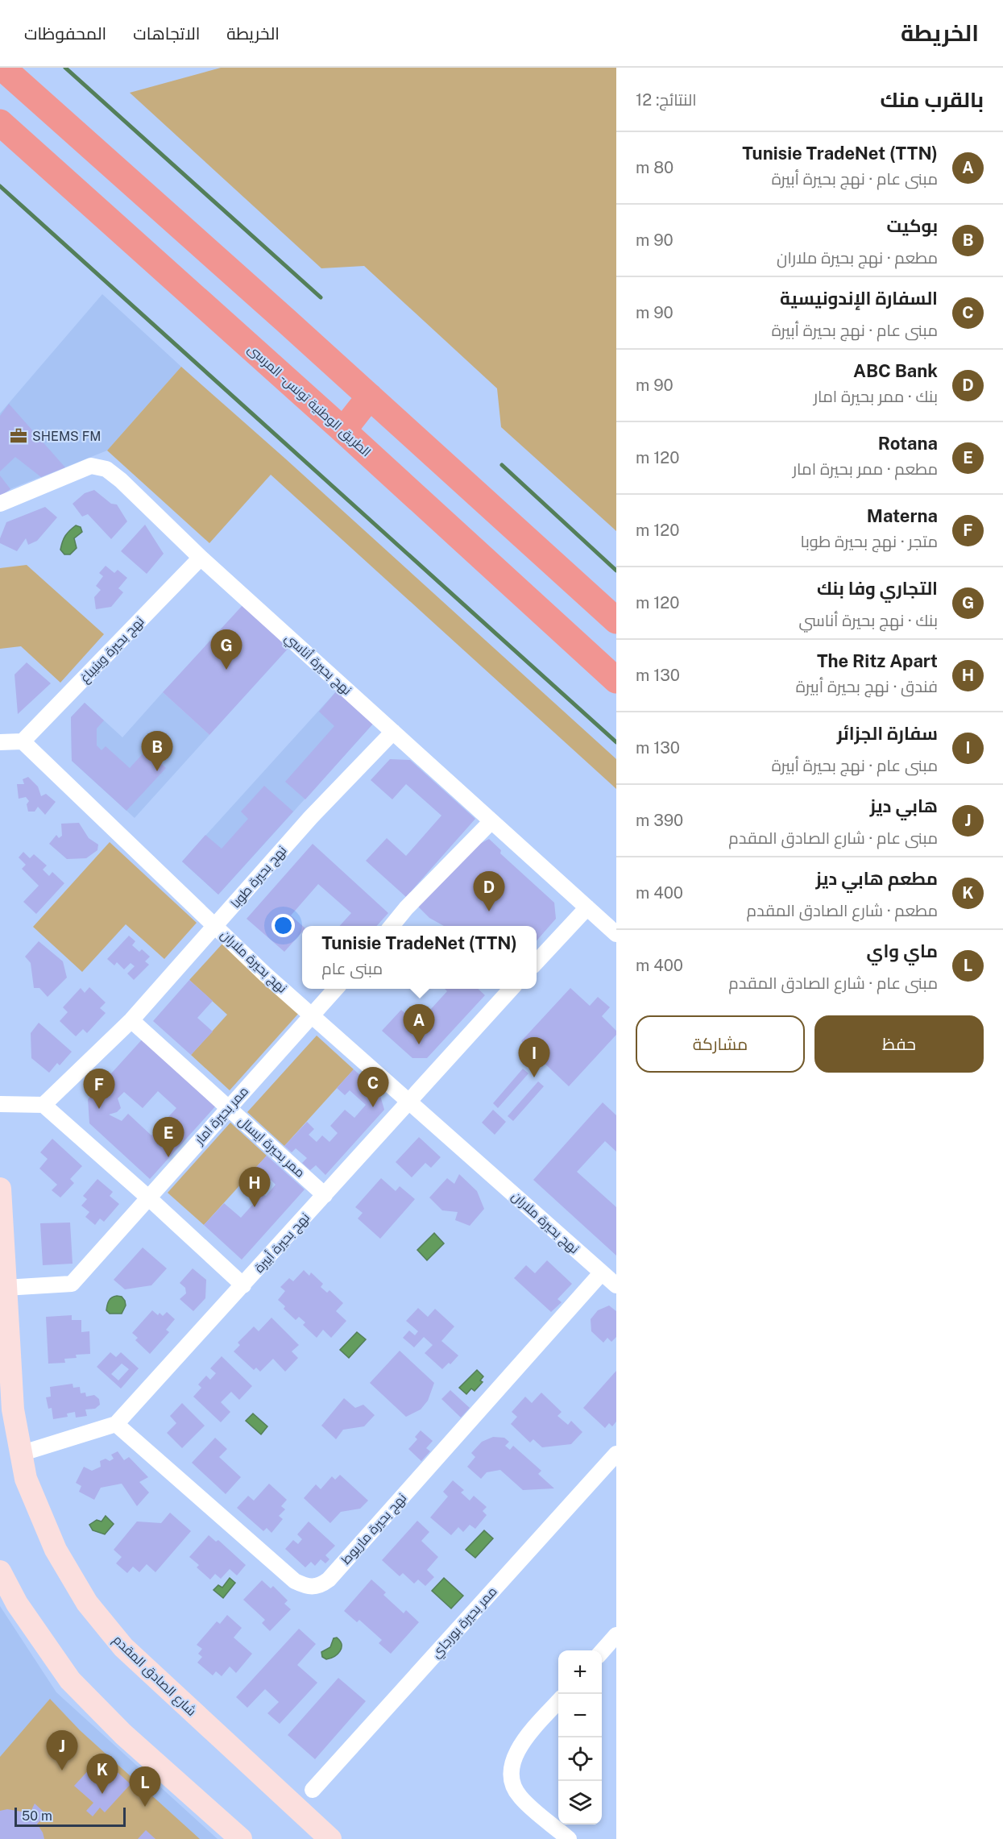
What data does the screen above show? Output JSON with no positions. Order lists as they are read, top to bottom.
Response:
{
  "streets": {
    "highway": ["الطريق الوطنية تونس - المرسى"],
    "main road": ["شارع الصادق المقدم"],
    "street": [
      "نهج بحيرة وينيباغ",
      "نهج بحيرة أناسي",
      "نهج بحيرة طوبا",
      "نهج بحيرة ملاران",
      "ممر بحيرة امار",
      "ممر بحيرة ايسال",
      "نهج بحيرة أبيرة",
      "نهج بحيرة ماريوط",
      "ممر بحيرة بورجاي"
    ]
  },
  "crossings": [
    ["نهج بحيرة وينيباغ", "نهج بحيرة أناسي"],
    ["نهج بحيرة وينيباغ", "نهج بحيرة ملاران"],
    ["نهج بحيرة أناسي", "نهج بحيرة طوبا"],
    ["نهج بحيرة طوبا", "نهج بحيرة ملاران"],
    ["نهج بحيرة طوبا", "ممر بحيرة ايسال"],
    ["نهج بحيرة ملاران", "ممر بحيرة امار"],
    ["نهج بحيرة ملاران", "نهج بحيرة أبيرة"],
    ["نهج بحيرة ملاران", "نهج بحيرة ماريوط"],
    ["ممر بحيرة امار", "ممر بحيرة ايسال"],
    ["ممر بحيرة امار", "شارع الصادق المقدم"],
    ["ممر بحيرة ايسال", "نهج بحيرة أبيرة"],
    ["نهج بحيرة أبيرة", "نهج بحيرة ماريوط"]
  ],
  "places": {
    "office": ["SHEMS FM"]
  },
  "scale_bar": "50 m",
  "page": {
    "header": "الخريطة",
    "nav": ["الخريطة", "الاتجاهات", "المحفوظات"],
    "heading": ["بالقرب منك", "النتائج: 12"],
    "list": [
      {
        "mark": "A",
        "name": "Tunisie TradeNet (TTN)",
        "note": "مبنى عام · نهج بحيرة أبيرة",
        "value": "80 m"
      },
      {
        "mark": "B",
        "name": "بوكيت",
        "note": "مطعم · نهج بحيرة ملاران",
        "value": "90 m"
      },
      {
        "mark": "C",
        "name": "السفارة الإندونيسية",
        "note": "مبنى عام · نهج بحيرة أبيرة",
        "value": "90 m"
      },
      {
        "mark": "D",
        "name": "ABC Bank",
        "note": "بنك · ممر بحيرة امار",
        "value": "90 m"
      },
      {
        "mark": "E",
        "name": "Rotana",
        "note": "مطعم · ممر بحيرة امار",
        "value": "120 m"
      },
      {
        "mark": "F",
        "name": "Materna",
        "note": "متجر · نهج بحيرة طوبا",
        "value": "120 m"
      },
      {
        "mark": "G",
        "name": "التجاري وفا بنك",
        "note": "بنك · نهج بحيرة أناسي",
        "value": "120 m"
      },
      {
        "mark": "H",
        "name": "The Ritz Apart",
        "note": "فندق · نهج بحيرة أبيرة",
        "value": "130 m"
      },
      {
        "mark": "I",
        "name": "سفارة الجزائر",
        "note": "مبنى عام · نهج بحيرة أبيرة",
        "value": "130 m"
      },
      {
        "mark": "J",
        "name": "هابي ديز",
        "note": "مبنى عام · شارع الصادق المقدم",
        "value": "390 m"
      },
      {
        "mark": "K",
        "name": "مطعم هابي ديز",
        "note": "مطعم · شارع الصادق المقدم",
        "value": "400 m"
      },
      {
        "mark": "L",
        "name": "ماي واي",
        "note": "مبنى عام · شارع الصادق المقدم",
        "value": "400 m"
      }
    ],
    "pins": [
      "G",
      "B",
      "D",
      "A",
      "I",
      "C",
      "F",
      "E",
      "H",
      "J",
      "K",
      "L"
    ],
    "popup": ["Tunisie TradeNet (TTN)", "مبنى عام"],
    "buttons": ["حفظ", "مشاركة"],
    "map_buttons": ["+", "−"],
    "scale": "50 m"
  }
}
